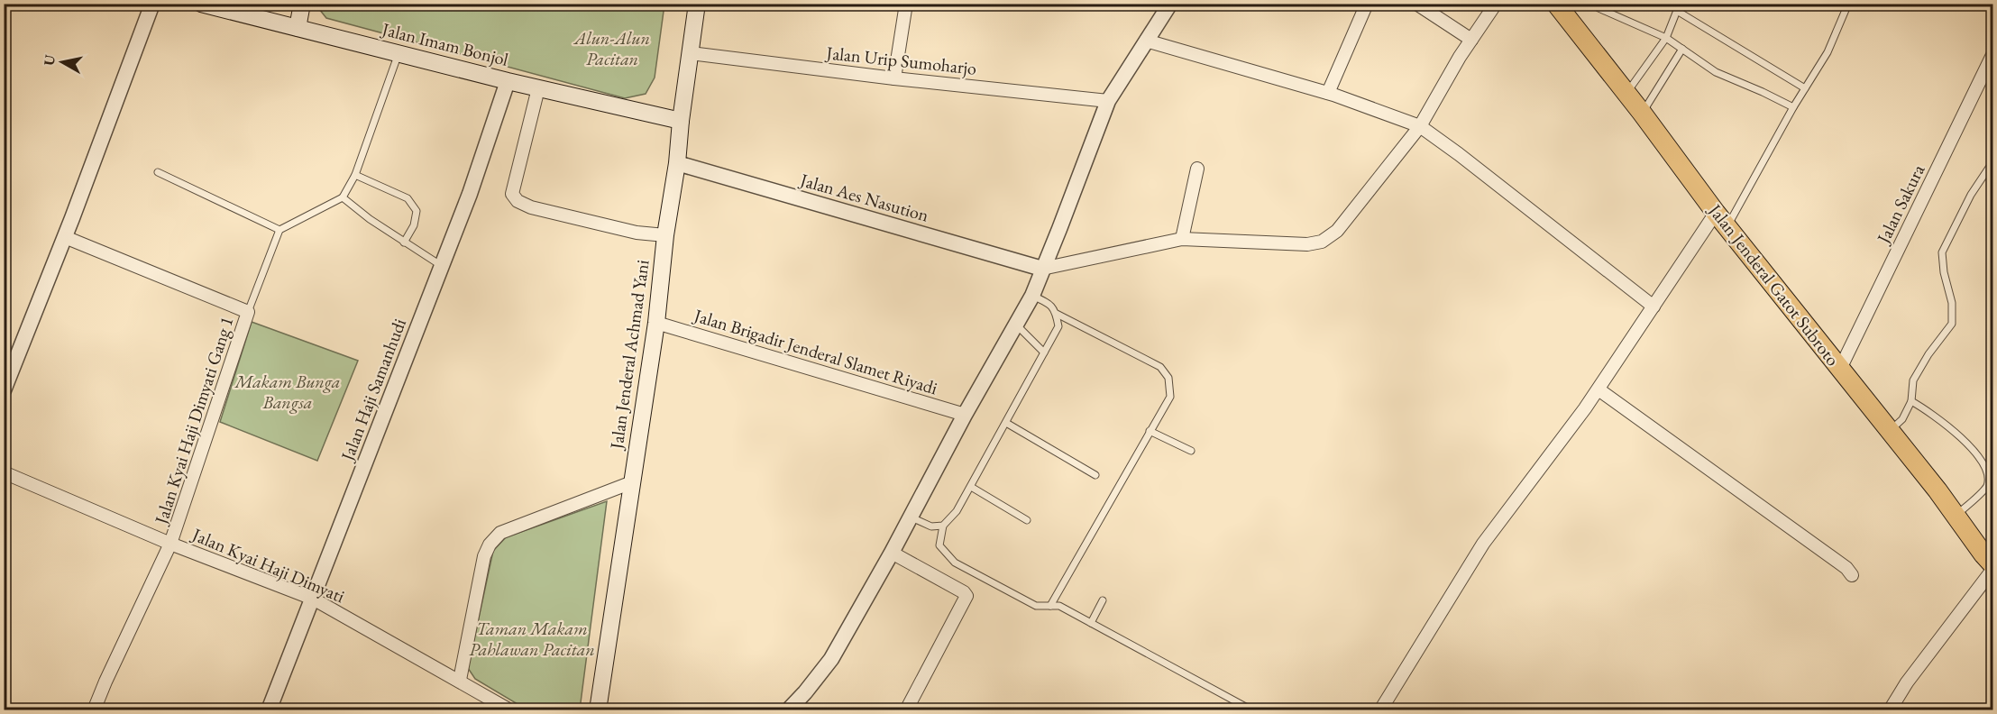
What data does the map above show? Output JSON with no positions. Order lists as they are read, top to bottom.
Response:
{
  "streets": {
    "highway": ["Jalan Jenderal Gatot Subroto"],
    "main road": ["Jalan Imam Bonjol", "Jalan Jenderal Achmad Yani"],
    "street": [
      "Jalan Urip Sumoharjo",
      "Jalan Aes Nasution",
      "Jalan Sakura",
      "Jalan Brigadir Jenderal Slamet Riyadi",
      "Jalan Haji Samanhudi",
      "Jalan Kyai Haji Dimyati Gang 1",
      "Jalan Kyai Haji Dimyati"
    ]
  },
  "crossings": [
    ["Jalan Imam Bonjol", "Jalan Jenderal Achmad Yani"],
    ["Jalan Imam Bonjol", "Jalan Haji Samanhudi"],
    ["Jalan Urip Sumoharjo", "Jalan Jenderal Achmad Yani"],
    ["Jalan Aes Nasution", "Jalan Jenderal Achmad Yani"],
    ["Jalan Sakura", "Jalan Jenderal Gatot Subroto"],
    ["Jalan Brigadir Jenderal Slamet Riyadi", "Jalan Jenderal Achmad Yani"],
    ["Jalan Haji Samanhudi", "Jalan Kyai Haji Dimyati"],
    ["Jalan Kyai Haji Dimyati Gang 1", "Jalan Kyai Haji Dimyati"]
  ],
  "parks": ["Alun-Alun Pacitan", "Makam Bunga Bangsa", "Taman Makam Pahlawan Pacitan"],
  "north": "left"
}
